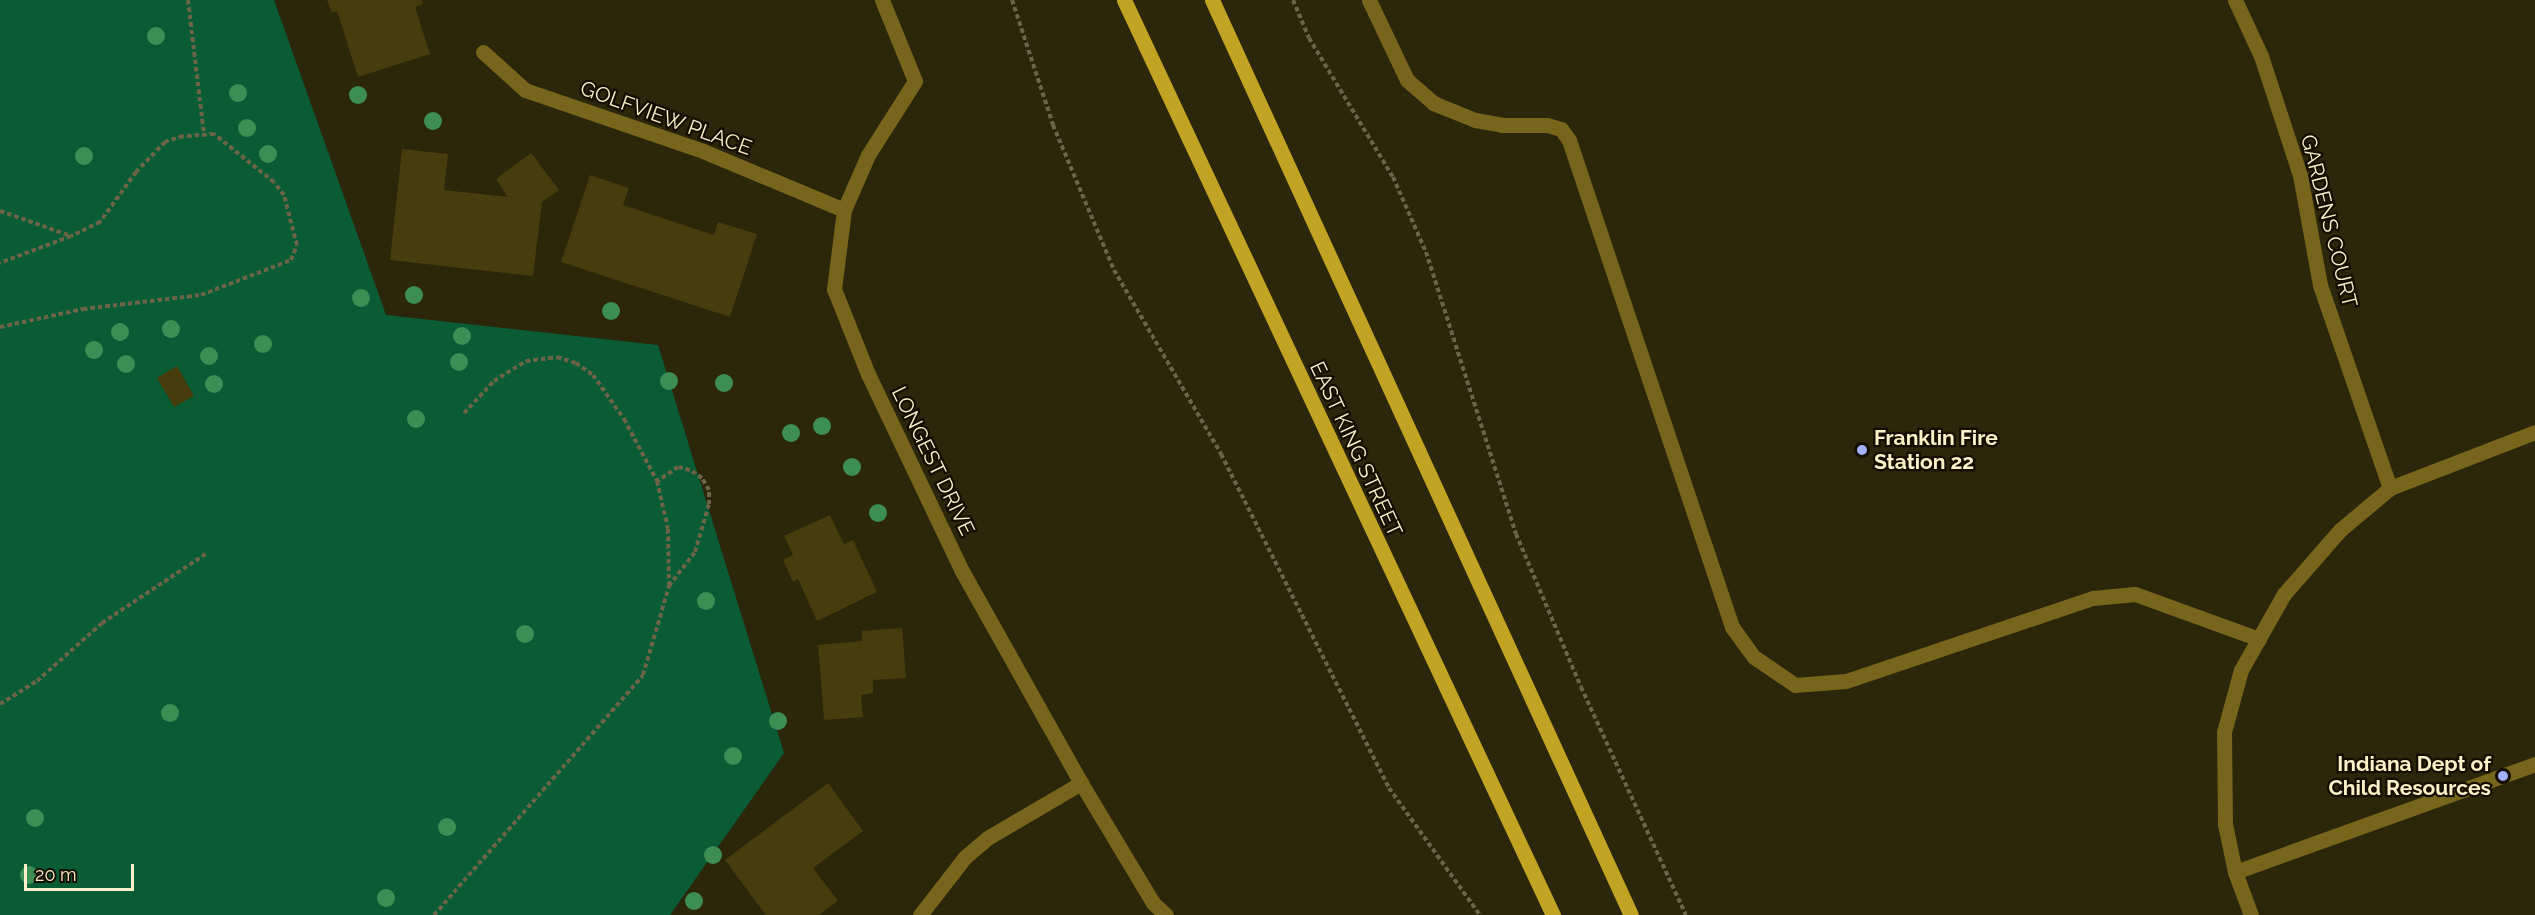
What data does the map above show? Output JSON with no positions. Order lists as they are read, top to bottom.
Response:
{
  "streets": {
    "main road": ["EAST KING STREET"],
    "street": ["GOLFVIEW PLACE", "GARDENS COURT", "LONGEST DRIVE"]
  },
  "crossings": [
    ["GOLFVIEW PLACE", "LONGEST DRIVE"]
  ],
  "places": ["Franklin Fire Station 22", "Indiana Dept of Child Resources"],
  "scale_bar": "20 m"
}
